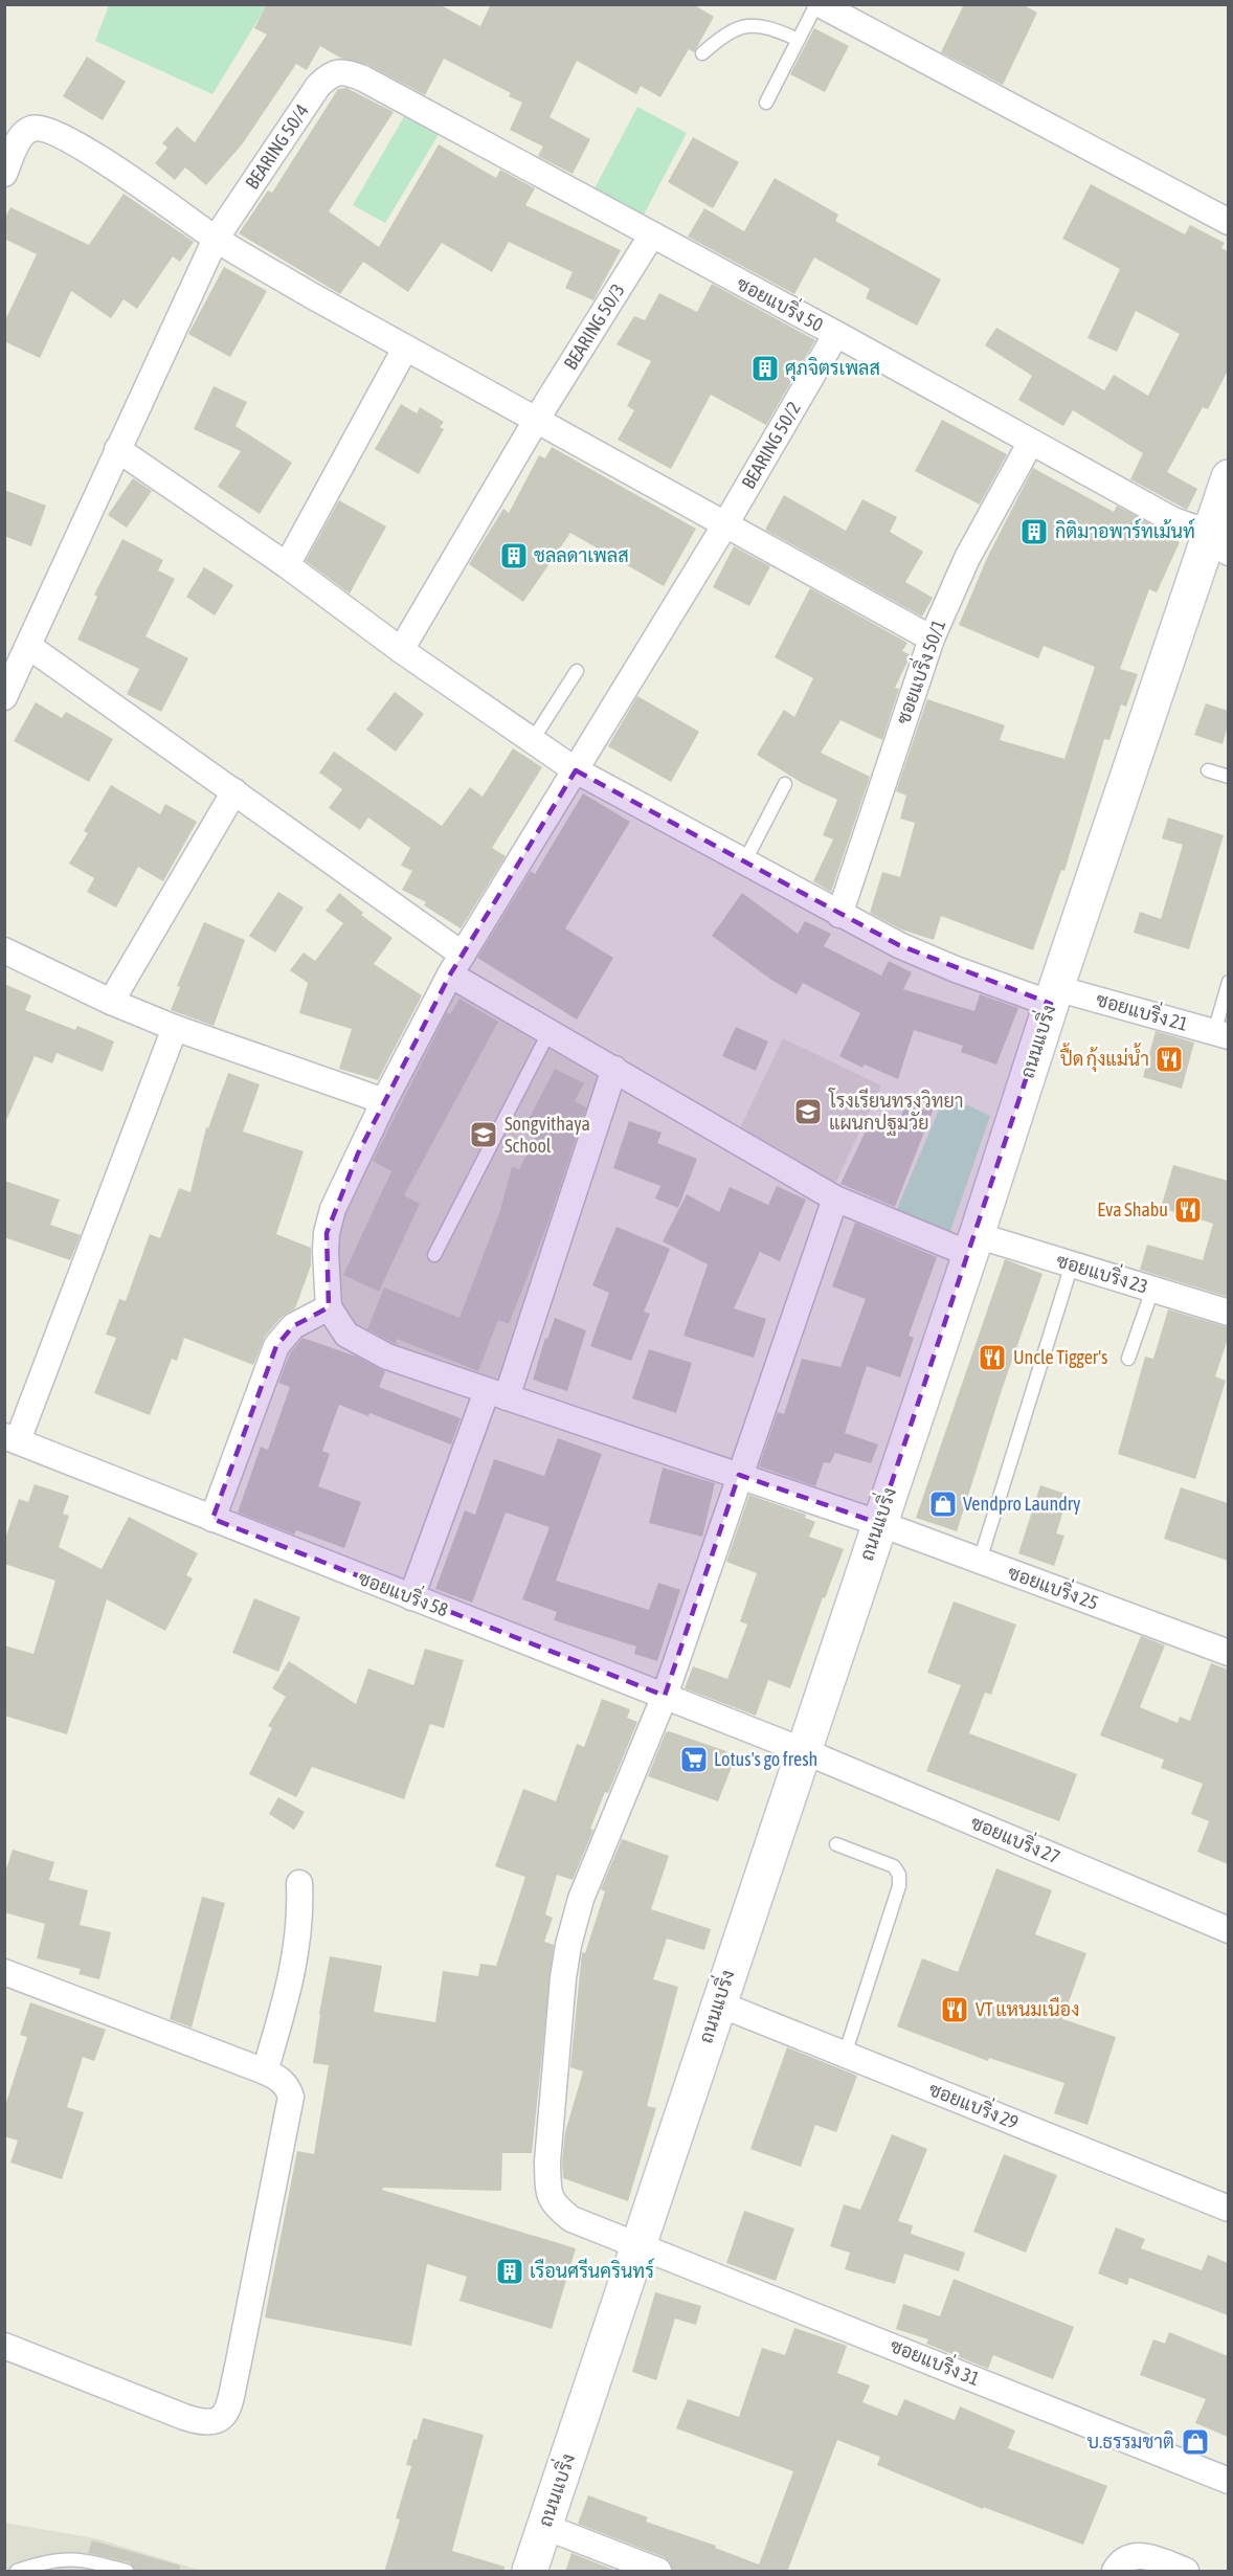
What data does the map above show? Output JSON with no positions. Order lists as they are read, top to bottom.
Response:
{
  "streets": {
    "main road": ["ถนนแบริ่ง"],
    "street": [
      "BEARING 50/4",
      "ซอยแบริ่ง 50",
      "BEARING 50/3",
      "BEARING 50/2",
      "ซอยแบริ่ง 50/1",
      "ซอยแบริ่ง 21",
      "ซอยแบริ่ง 23",
      "ซอยแบริ่ง 25",
      "ซอยแบริ่ง 58",
      "ซอยแบริ่ง 27",
      "ซอยแบริ่ง 29",
      "ซอยแบริ่ง 31"
    ]
  },
  "crossings": [
    ["BEARING 50/4", "ซอยแบริ่ง 50"],
    ["BEARING 50/4", "ซอยแบริ่ง 21"],
    ["BEARING 50/4", "ซอยแบริ่ง 23"],
    ["ซอยแบริ่ง 50", "BEARING 50/3"],
    ["ซอยแบริ่ง 50", "BEARING 50/2"],
    ["ซอยแบริ่ง 50", "ซอยแบริ่ง 50/1"],
    ["ซอยแบริ่ง 50", "ถนนแบริ่ง"],
    ["BEARING 50/3", "ซอยแบริ่ง 21"],
    ["BEARING 50/2", "ซอยแบริ่ง 21"],
    ["BEARING 50/2", "ซอยแบริ่ง 23"],
    ["BEARING 50/2", "ซอยแบริ่ง 25"],
    ["ซอยแบริ่ง 50/1", "ซอยแบริ่ง 21"],
    ["ซอยแบริ่ง 21", "ถนนแบริ่ง"],
    ["ถนนแบริ่ง", "ซอยแบริ่ง 23"],
    ["ถนนแบริ่ง", "ซอยแบริ่ง 25"],
    ["ถนนแบริ่ง", "ซอยแบริ่ง 58"],
    ["ถนนแบริ่ง", "ซอยแบริ่ง 27"],
    ["ถนนแบริ่ง", "ซอยแบริ่ง 29"],
    ["ถนนแบริ่ง", "ซอยแบริ่ง 31"],
    ["ซอยแบริ่ง 58", "ซอยแบริ่ง 27"],
    ["ซอยแบริ่ง 58", "ซอยแบริ่ง 31"]
  ],
  "places": {
    "building": [
      "ศุภจิตรเพลส",
      "กิติมาอพาร์ทเม้นท์",
      "ชลลดาเพลส",
      "เรือนศรีนครินทร์"
    ],
    "restaurant": [
      "ปื้ด กุ้งแม่น้ำ",
      "Eva Shabu",
      "Uncle Tigger's",
      "VT แหนมเนือง"
    ],
    "school or university": ["โรงเรียนทรงวิทยา แผนกปฐมวัย", "Songvithaya School"],
    "shop": ["Vendpro Laundry", "บ.ธรรมชาติ"],
    "supermarket": ["Lotus's go fresh"]
  }
}
